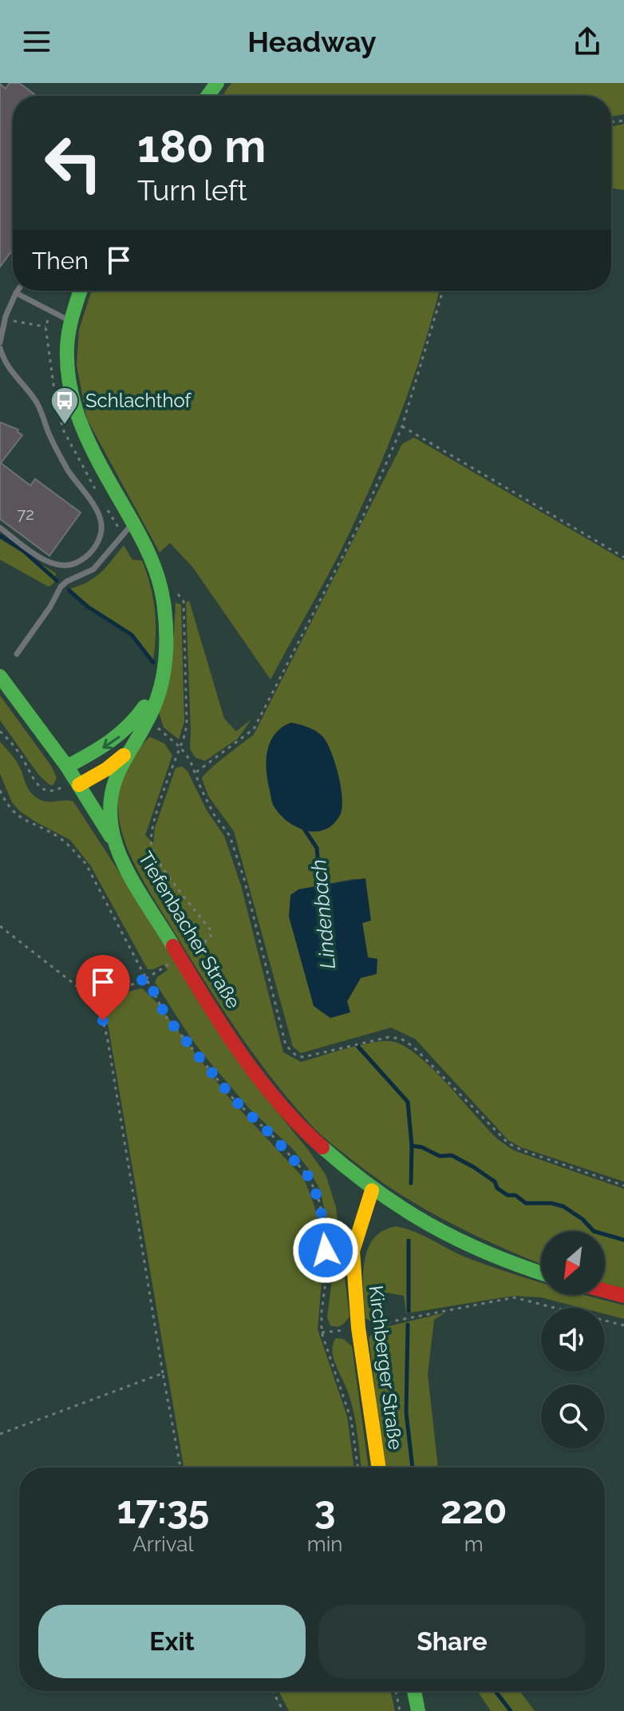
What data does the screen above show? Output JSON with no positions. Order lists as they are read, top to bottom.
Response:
{
  "streets": {
    "main road": ["Tiefenbacher Straße", "Kirchberger Straße"]
  },
  "crossings": [
    ["Tiefenbacher Straße", "Kirchberger Straße"]
  ],
  "water": ["Lindenbach"],
  "places": {
    "bus stop": ["Schlachthof"]
  },
  "house_numbers": ["72"],
  "north": "bottom left",
  "page": {
    "header": "Headway",
    "turn": ["180 m", "Turn left"],
    "then": "Then",
    "eta": [
      "17:35",
      "Arrival",
      "3",
      "min",
      "220",
      "m"
    ],
    "buttons": ["Exit", "Share"]
  }
}
